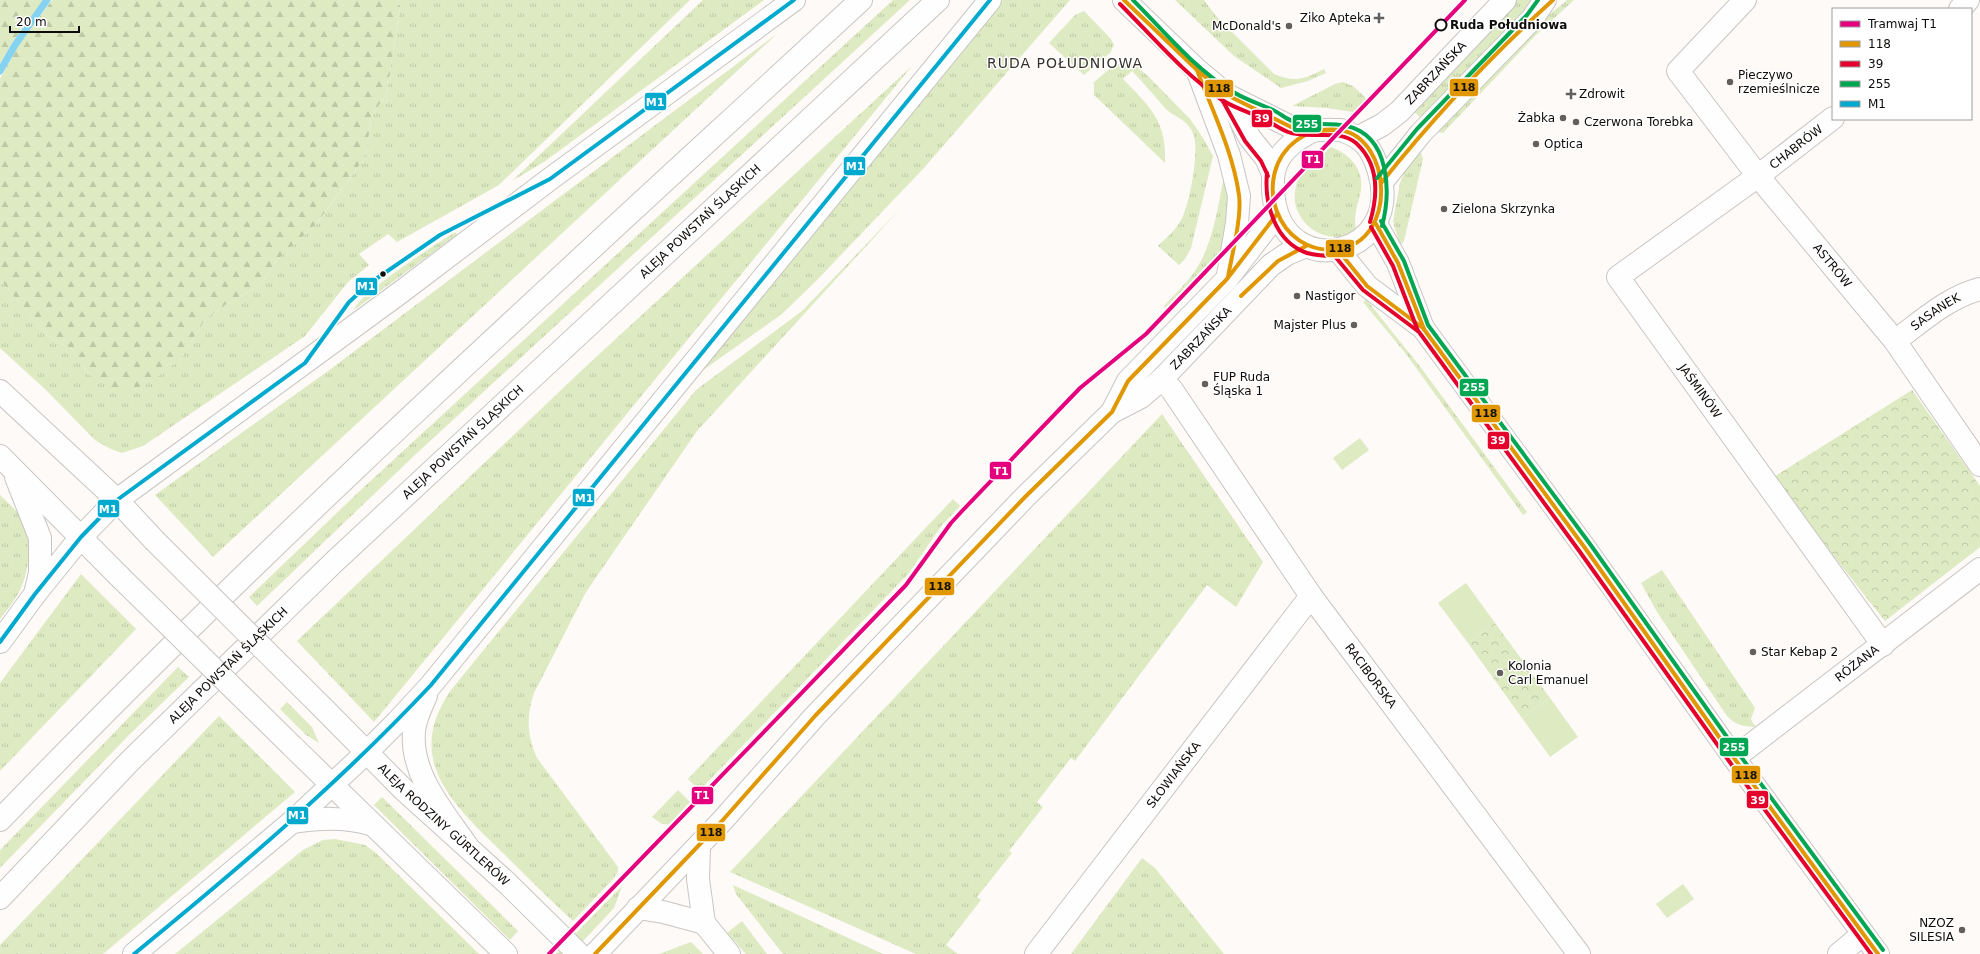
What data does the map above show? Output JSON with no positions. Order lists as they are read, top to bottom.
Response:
{
  "streets": {
    "street": [
      "ZABRZAŃSKA",
      "CHABRÓW",
      "ALEJA POWSTAŃ ŚLĄSKICH",
      "ASTRÓW",
      "SASANEK",
      "JAŚMINÓW",
      "RÓŻANA",
      "RACIBORSKA",
      "SŁOWIAŃSKA",
      "ALEJA RODZINY GÜRTLERÓW"
    ]
  },
  "crossings": [
    ["ZABRZAŃSKA", "RACIBORSKA"],
    ["CHABRÓW", "ASTRÓW"],
    ["CHABRÓW", "JAŚMINÓW"],
    ["ASTRÓW", "SASANEK"],
    ["ASTRÓW", "JAŚMINÓW"],
    ["JAŚMINÓW", "RÓŻANA"],
    ["RACIBORSKA", "SŁOWIAŃSKA"]
  ],
  "districts": ["RUDA POŁUDNIOWA"],
  "places": {
    "health": ["Ziko Apteka", "Zdrowit"],
    "other": [
      "Ruda Południowa",
      "McDonald's",
      "Pieczywo rzemieślnicze",
      "Żabka",
      "Czerwona Torebka",
      "Optica",
      "Zielona Skrzynka",
      "Nastigor",
      "Majster Plus",
      "FUP Ruda Śląska 1",
      "Star Kebap 2",
      "Kolonia Carl Emanuel",
      "NZOZ SILESIA"
    ]
  },
  "lines": [
    "tram line T1",
    "transit line 118",
    "transit line 255",
    "transit line M1",
    "transit line 39"
  ],
  "legend": [
    "Tramwaj T1",
    "118",
    "39",
    "255",
    "M1"
  ],
  "scale_bar": "20 m"
}
